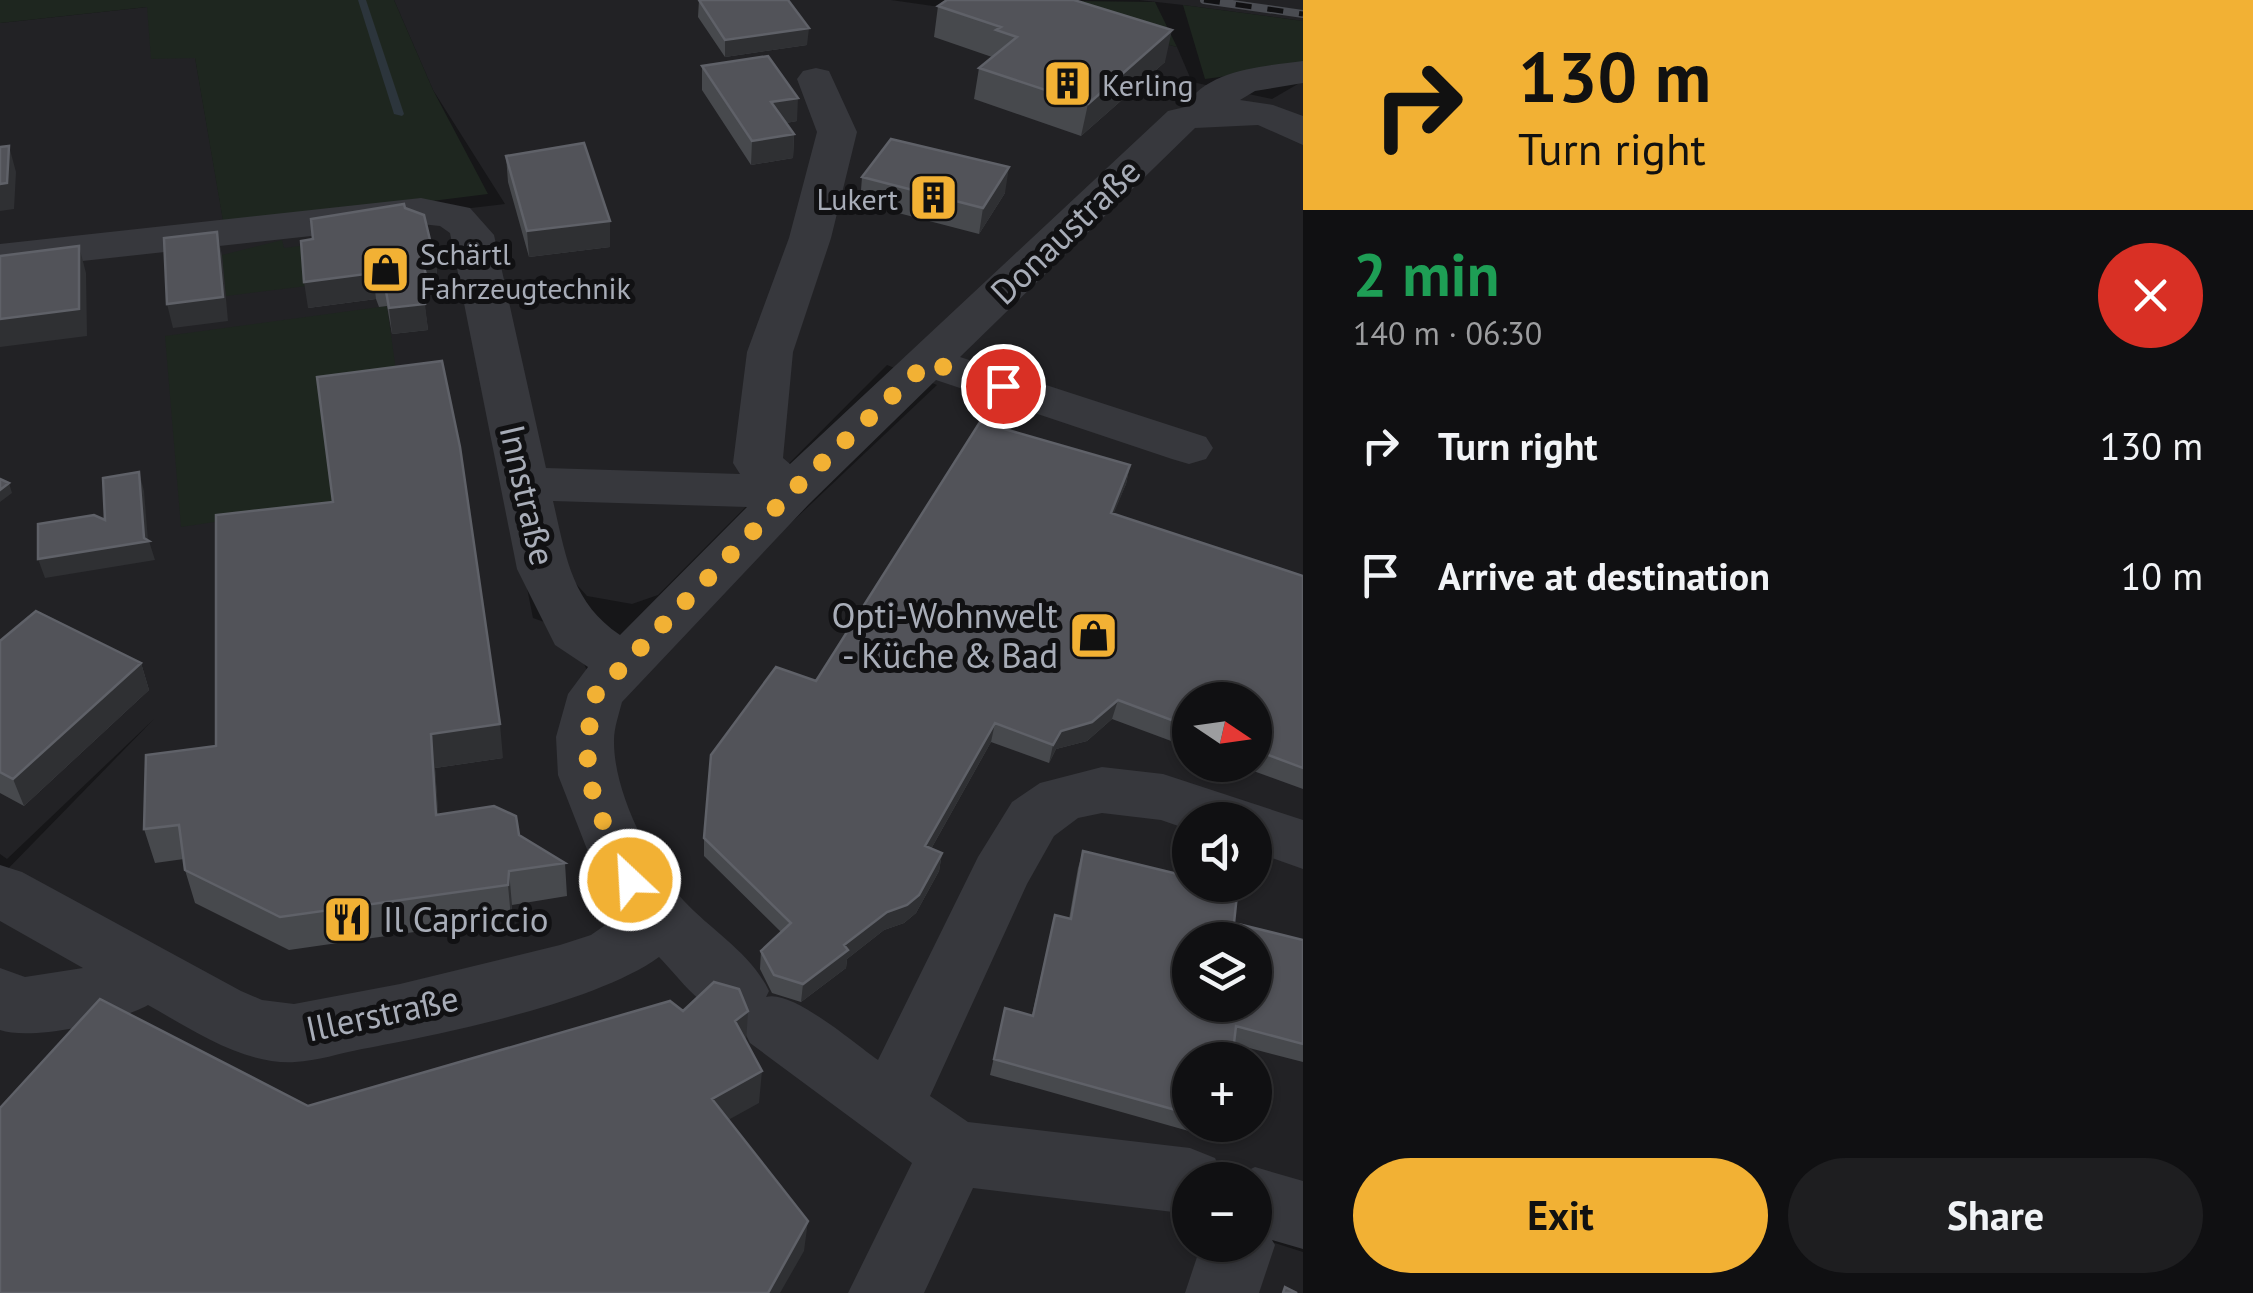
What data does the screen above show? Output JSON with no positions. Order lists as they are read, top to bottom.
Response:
{
  "streets": {
    "street": ["Donaustraße", "Innstraße", "Illerstraße"]
  },
  "crossings": [
    ["Donaustraße", "Innstraße"],
    ["Donaustraße", "Illerstraße"]
  ],
  "places": {
    "building": ["Kerling", "Lukert"],
    "shop": ["Schärtl Fahrzeugtechnik", "Opti-Wohnwelt - Küche & Bad"],
    "restaurant": ["Il Capriccio"]
  },
  "north": "right",
  "page": {
    "turn": ["130 m", "Turn right"],
    "heading": ["2 min", "140 m · 06:30"],
    "list": [
      {
        "name": "Turn right",
        "value": "130 m"
      },
      {
        "name": "Arrive at destination",
        "value": "10 m"
      }
    ],
    "map_buttons": ["+", "−"],
    "buttons": ["Exit", "Share"]
  }
}
